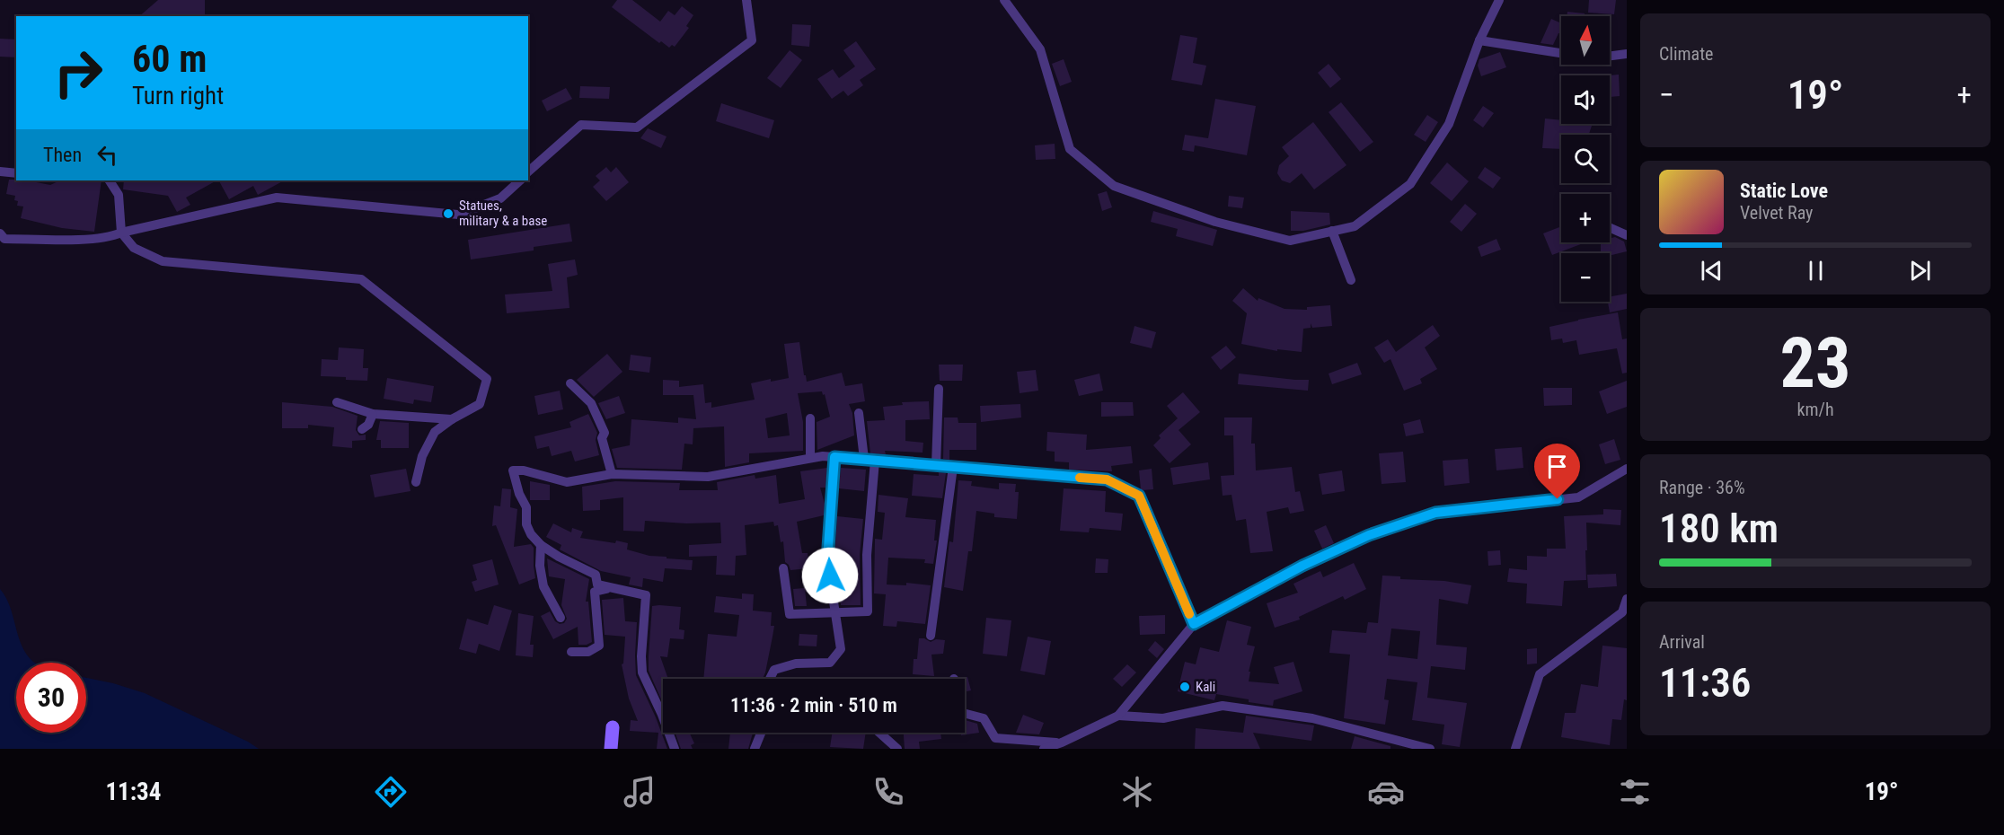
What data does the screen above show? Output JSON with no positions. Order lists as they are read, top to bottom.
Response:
{
  "places": ["Statues, military & a base", "Kali"],
  "north": "top",
  "page": {
    "tile": [
      "Climate",
      ["23", "km/h"],
      ["Range · 36%", "180 km"],
      ["Arrival", "11:36"]
    ],
    "map_buttons": ["+", "−"],
    "turn": ["60 m", "Turn right"],
    "heat": ["−", "19°", "+"],
    "then": "Then",
    "song": ["Static Love", "Velvet Ray"],
    "limit": "30",
    "trip": "11:36 · 2 min · 510 m",
    "tabs": ["11:34", "19°"]
  }
}
